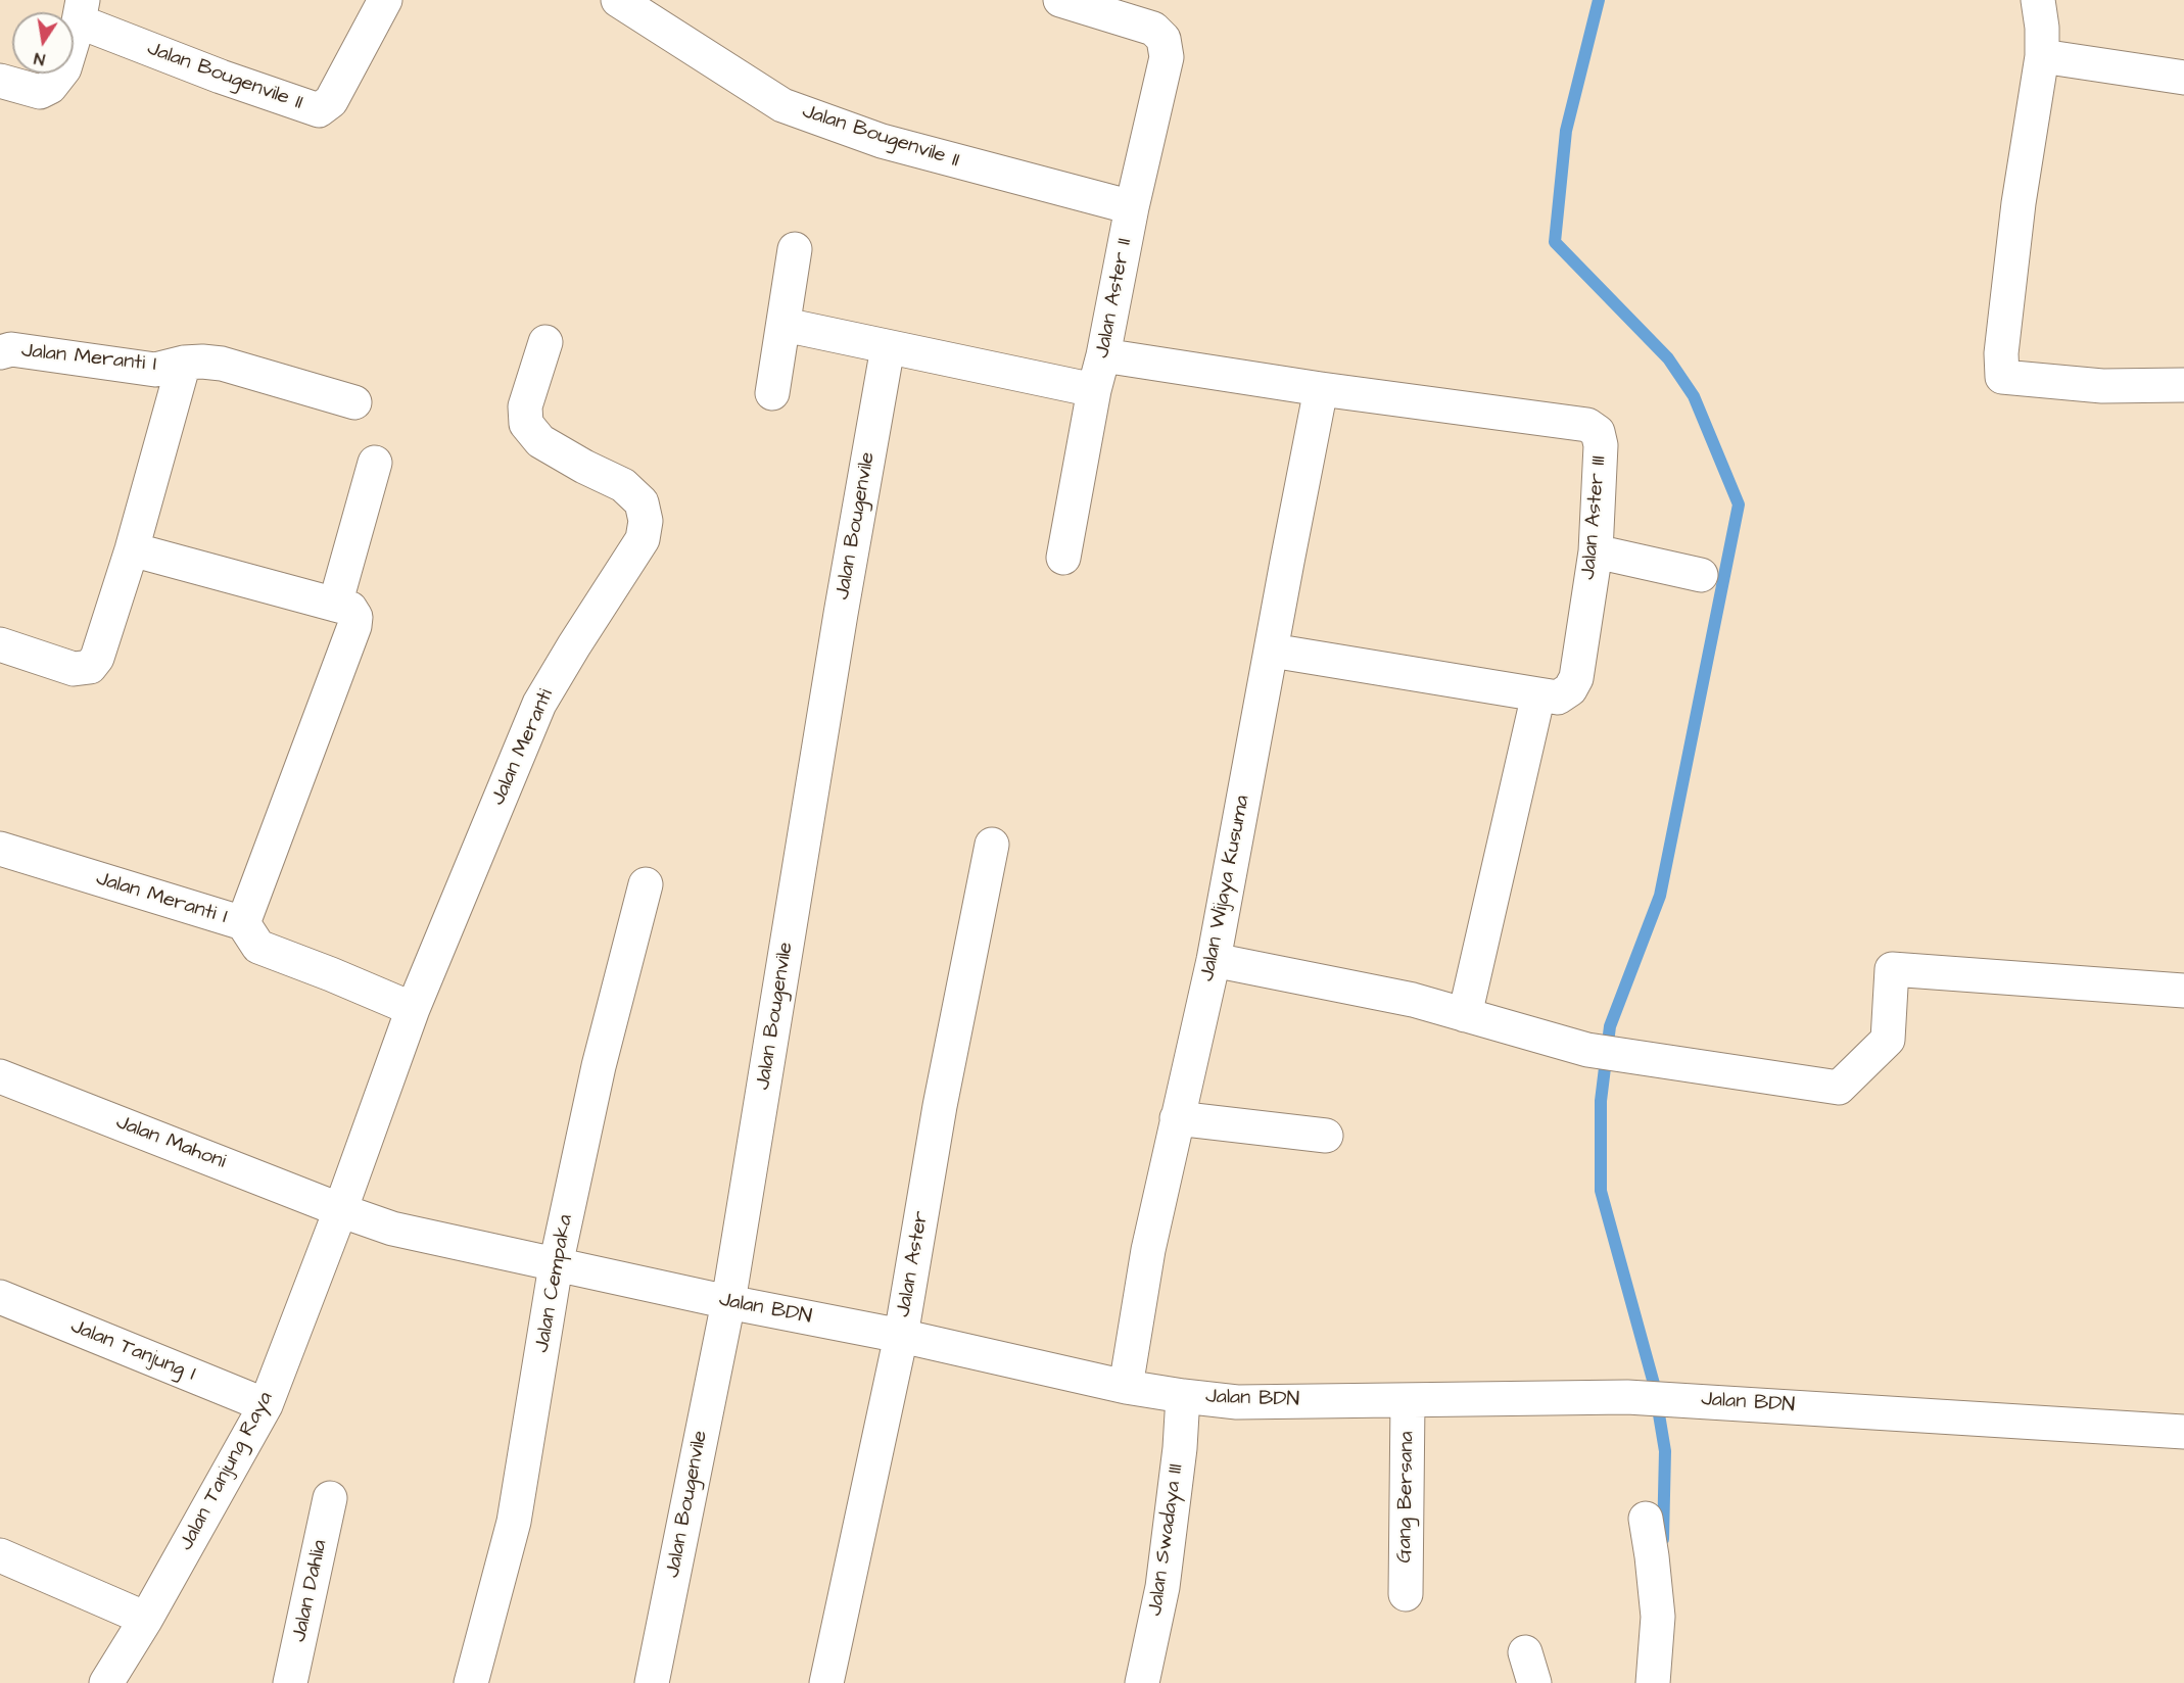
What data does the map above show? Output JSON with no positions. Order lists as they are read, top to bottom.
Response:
{
  "streets": {
    "street": [
      "Jalan Bougenvile II",
      "Jalan Aster II",
      "Jalan Meranti I",
      "Jalan Aster III",
      "Jalan Bougenvile",
      "Jalan Meranti",
      "Jalan Wijaya Kusuma",
      "Jalan Mahoni",
      "Jalan Aster",
      "Jalan Cempaka",
      "Jalan BDN",
      "Jalan Tanjung I",
      "Jalan Tanjung Raya",
      "Gang Bersana",
      "Jalan Swadaya III",
      "Jalan Dahlia"
    ]
  },
  "crossings": [
    ["Jalan Bougenvile II", "Jalan Aster II"],
    ["Jalan Aster II", "Jalan Aster III"],
    ["Jalan Meranti I", "Jalan Meranti"],
    ["Jalan Aster III", "Jalan Wijaya Kusuma"],
    ["Jalan Bougenvile", "Jalan BDN"],
    ["Jalan Meranti", "Jalan Mahoni"],
    ["Jalan Meranti", "Jalan BDN"],
    ["Jalan Meranti", "Jalan Tanjung Raya"],
    ["Jalan Wijaya Kusuma", "Jalan BDN"],
    ["Jalan Mahoni", "Jalan BDN"],
    ["Jalan Mahoni", "Jalan Tanjung Raya"],
    ["Jalan Aster", "Jalan BDN"],
    ["Jalan Cempaka", "Jalan BDN"],
    ["Jalan BDN", "Jalan Tanjung Raya"],
    ["Jalan BDN", "Gang Bersana"],
    ["Jalan BDN", "Jalan Swadaya III"],
    ["Jalan Tanjung I", "Jalan Tanjung Raya"]
  ],
  "north": "bottom"
}
